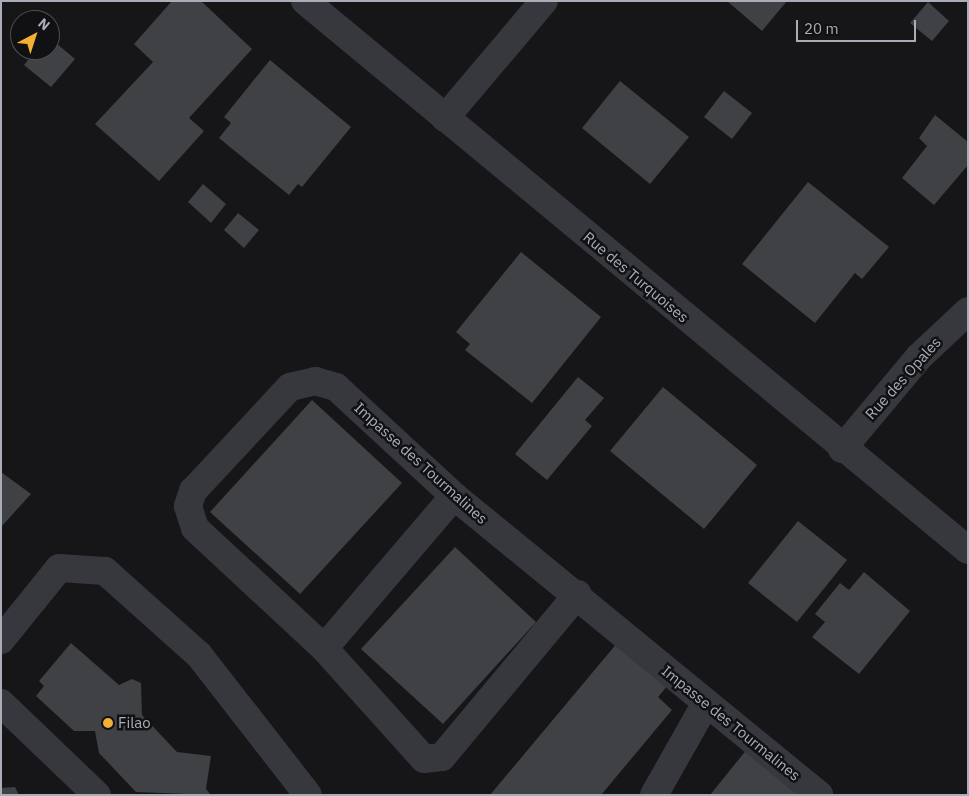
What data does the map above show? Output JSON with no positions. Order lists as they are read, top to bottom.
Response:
{
  "streets": {
    "street": ["Rue des Turquoises", "Rue des Opales", "Impasse des Tourmalines"]
  },
  "crossings": [
    ["Rue des Turquoises", "Rue des Opales"]
  ],
  "places": ["Filao"],
  "scale_bar": "20 m",
  "north": "top right"
}
